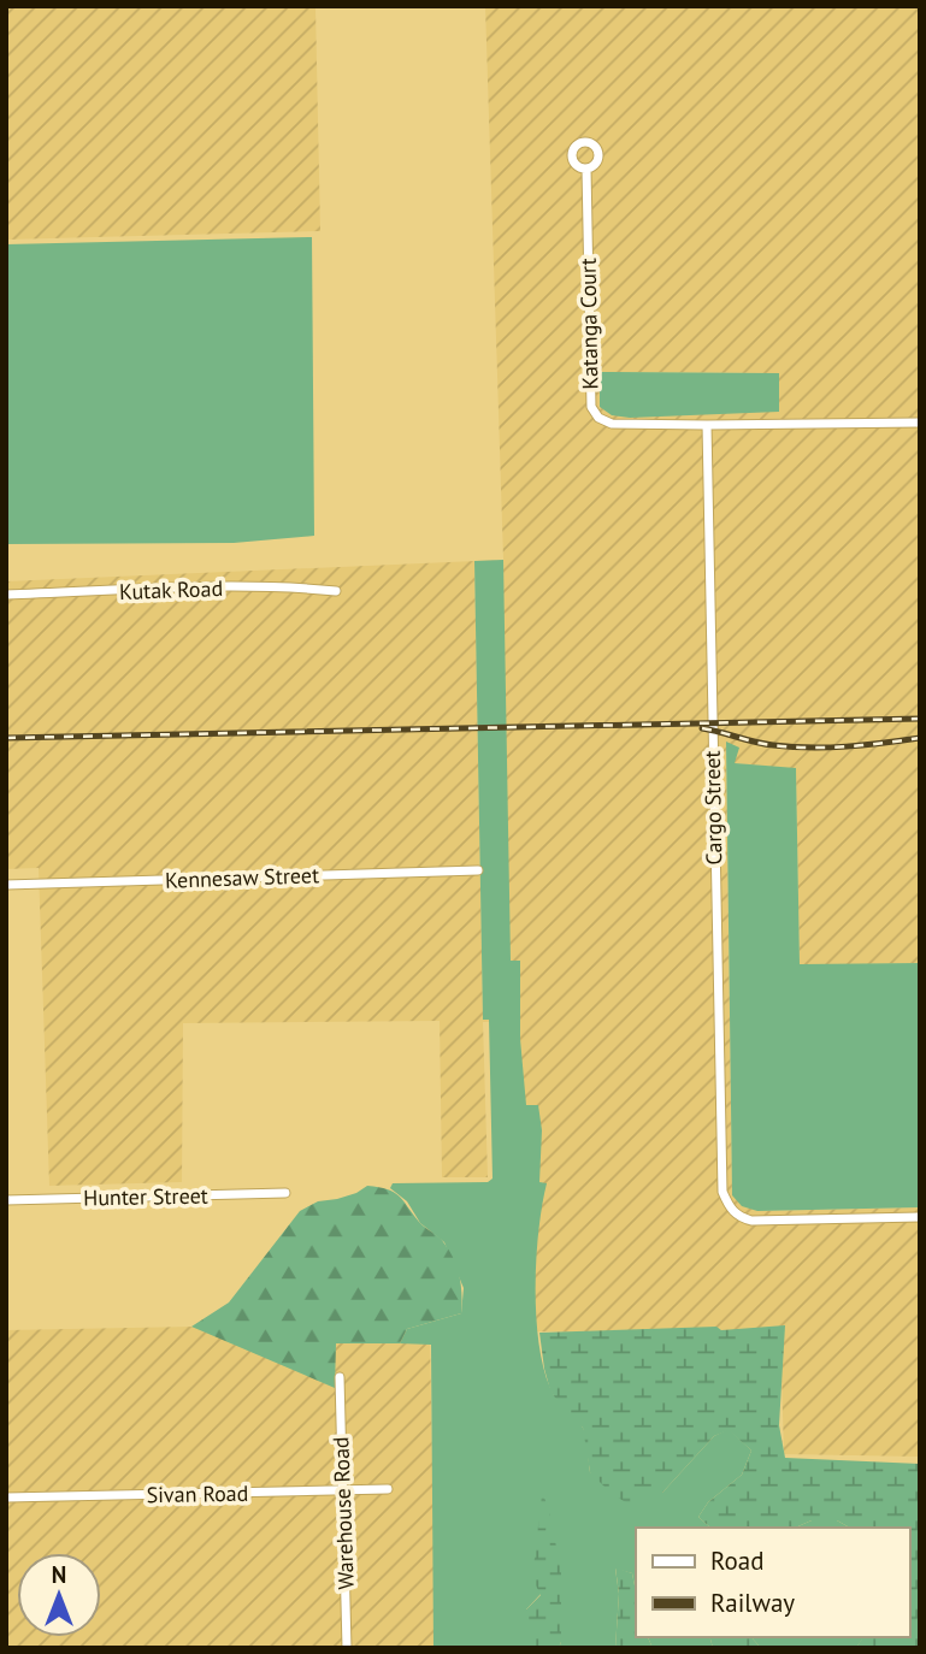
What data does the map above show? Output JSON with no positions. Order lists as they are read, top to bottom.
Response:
{
  "streets": {
    "street": [
      "Katanga Court",
      "Kutak Road",
      "Cargo Street",
      "Kennesaw Street",
      "Hunter Street",
      "Sivan Road",
      "Warehouse Road"
    ]
  },
  "crossings": [
    ["Katanga Court", "Cargo Street"],
    ["Sivan Road", "Warehouse Road"]
  ],
  "legend": ["Road", "Railway"],
  "north": "top"
}
